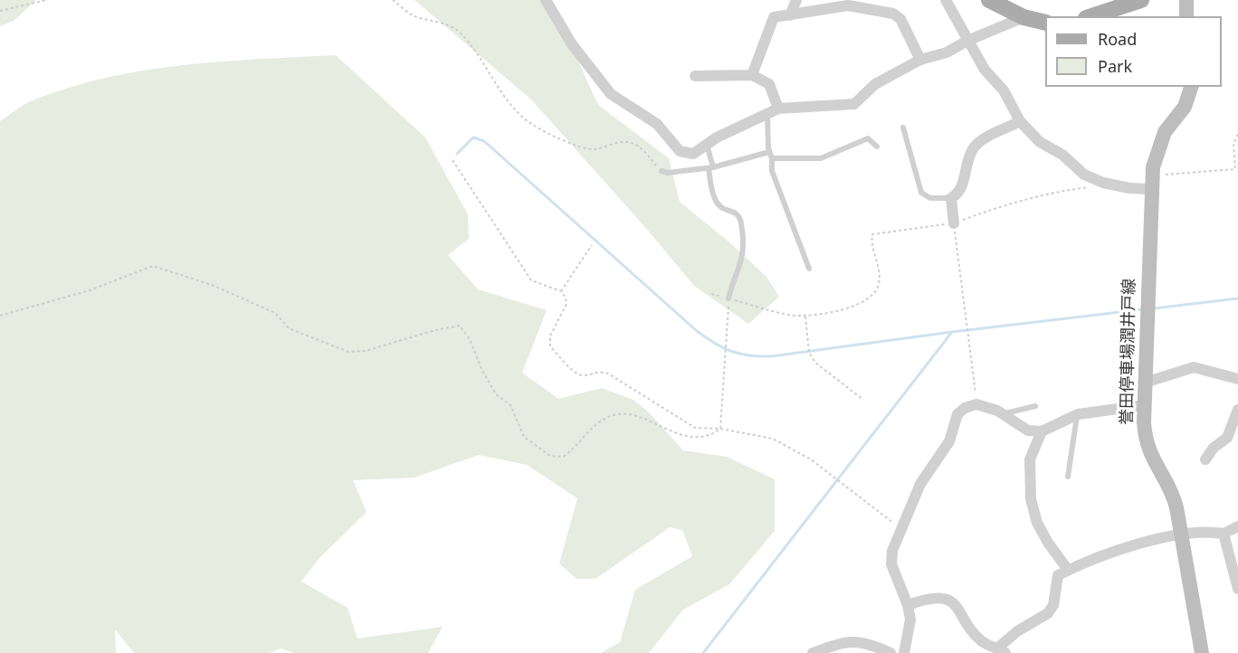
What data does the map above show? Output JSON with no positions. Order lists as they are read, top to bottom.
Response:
{
  "streets": {
    "main road": ["誉田停車場潤井戸線"]
  },
  "legend": ["Road", "Park"]
}
